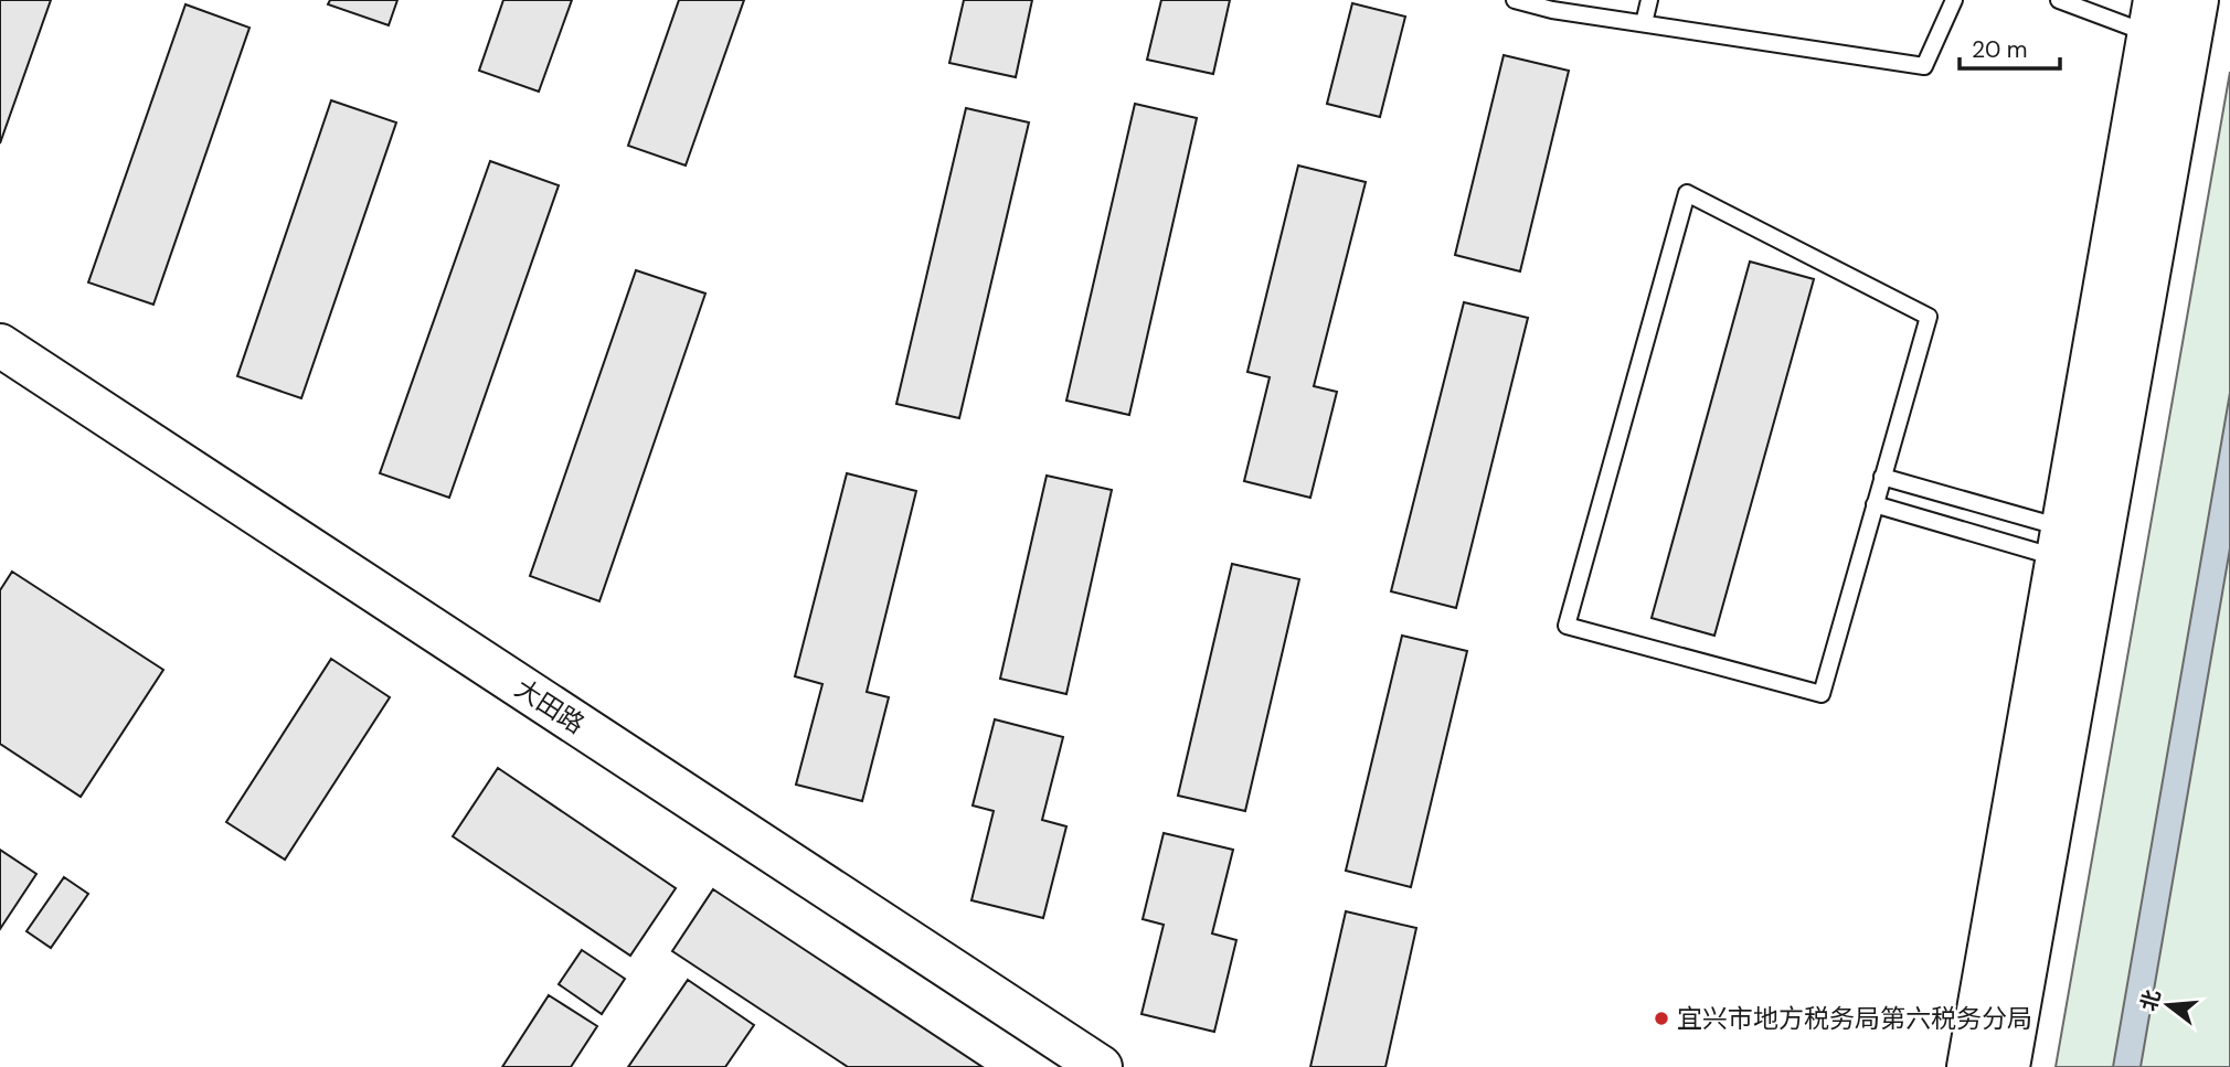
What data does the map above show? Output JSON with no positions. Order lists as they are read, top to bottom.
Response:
{
  "streets": {
    "main road": ["大田路"]
  },
  "places": ["宜兴市地方税务局第六税务分局"],
  "scale_bar": "20 m",
  "north": "left"
}
